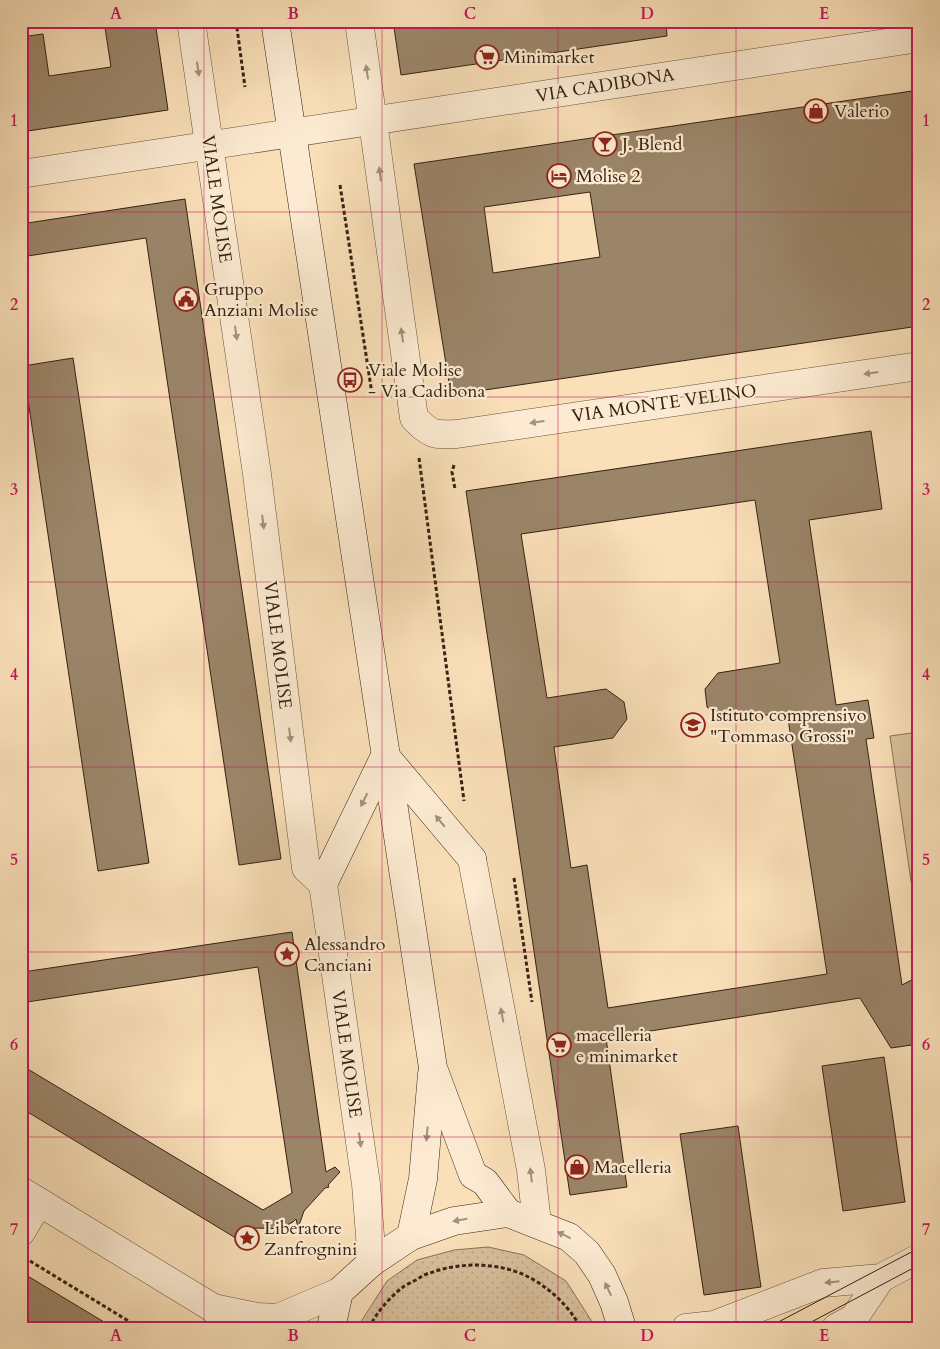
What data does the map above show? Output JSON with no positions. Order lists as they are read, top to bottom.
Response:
{
  "streets": {
    "street": ["VIA CADIBONA", "VIALE MOLISE", "VIA MONTE VELINO"]
  },
  "crossings": [
    ["VIA CADIBONA", "VIALE MOLISE"]
  ],
  "one_way": ["VIA MONTE VELINO"],
  "places": {
    "supermarket": ["Minimarket", "macelleria e minimarket"],
    "shop": ["Valerio", "Macelleria"],
    "bar": ["J. Blend"],
    "hotel": ["Molise 2"],
    "public building": ["Gruppo Anziani Molise"],
    "bus stop": ["Viale Molise - Via Cadibona"],
    "school or university": ["Istituto comprensivo \"Tommaso Grossi\""],
    "place": ["Alessandro Canciani", "Liberatore Zanfrognini"]
  },
  "grid": {
    "columns": [
      "A",
      "B",
      "C",
      "D",
      "E"
    ],
    "rows": [
      "1",
      "2",
      "3",
      "4",
      "5",
      "6",
      "7"
    ]
  }
}
